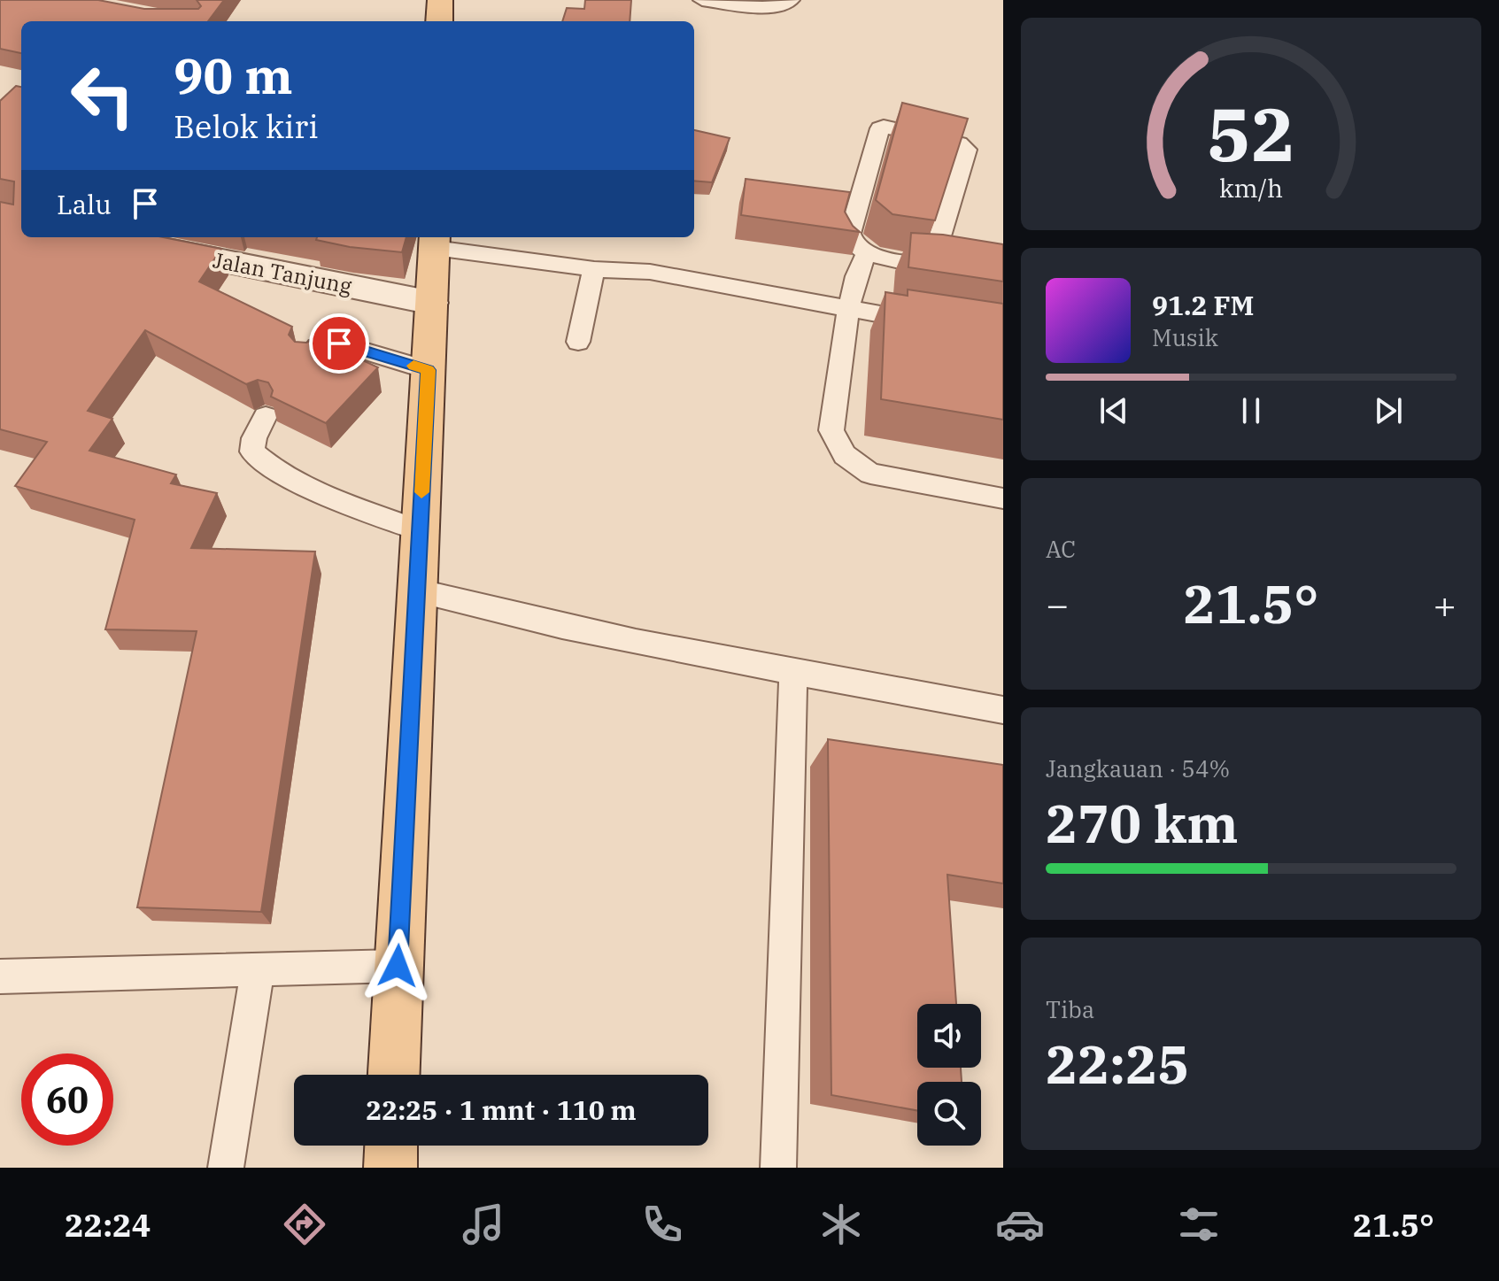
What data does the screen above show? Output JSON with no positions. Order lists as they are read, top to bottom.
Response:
{
  "streets": {
    "street": ["Jalan Tanjung"]
  },
  "page": {
    "turn": ["90 m", "Belok kiri"],
    "then": "Lalu",
    "song": ["91.2 FM", "Musik"],
    "tile": [
      "AC",
      ["Jangkauan · 54%", "270 km"],
      ["Tiba", "22:25"]
    ],
    "heat": ["−", "21.5°", "+"],
    "limit": "60",
    "trip": "22:25 · 1 mnt · 110 m",
    "tabs": ["22:24", "21.5°"],
    "gauge": ["52", "km/h"]
  }
}
